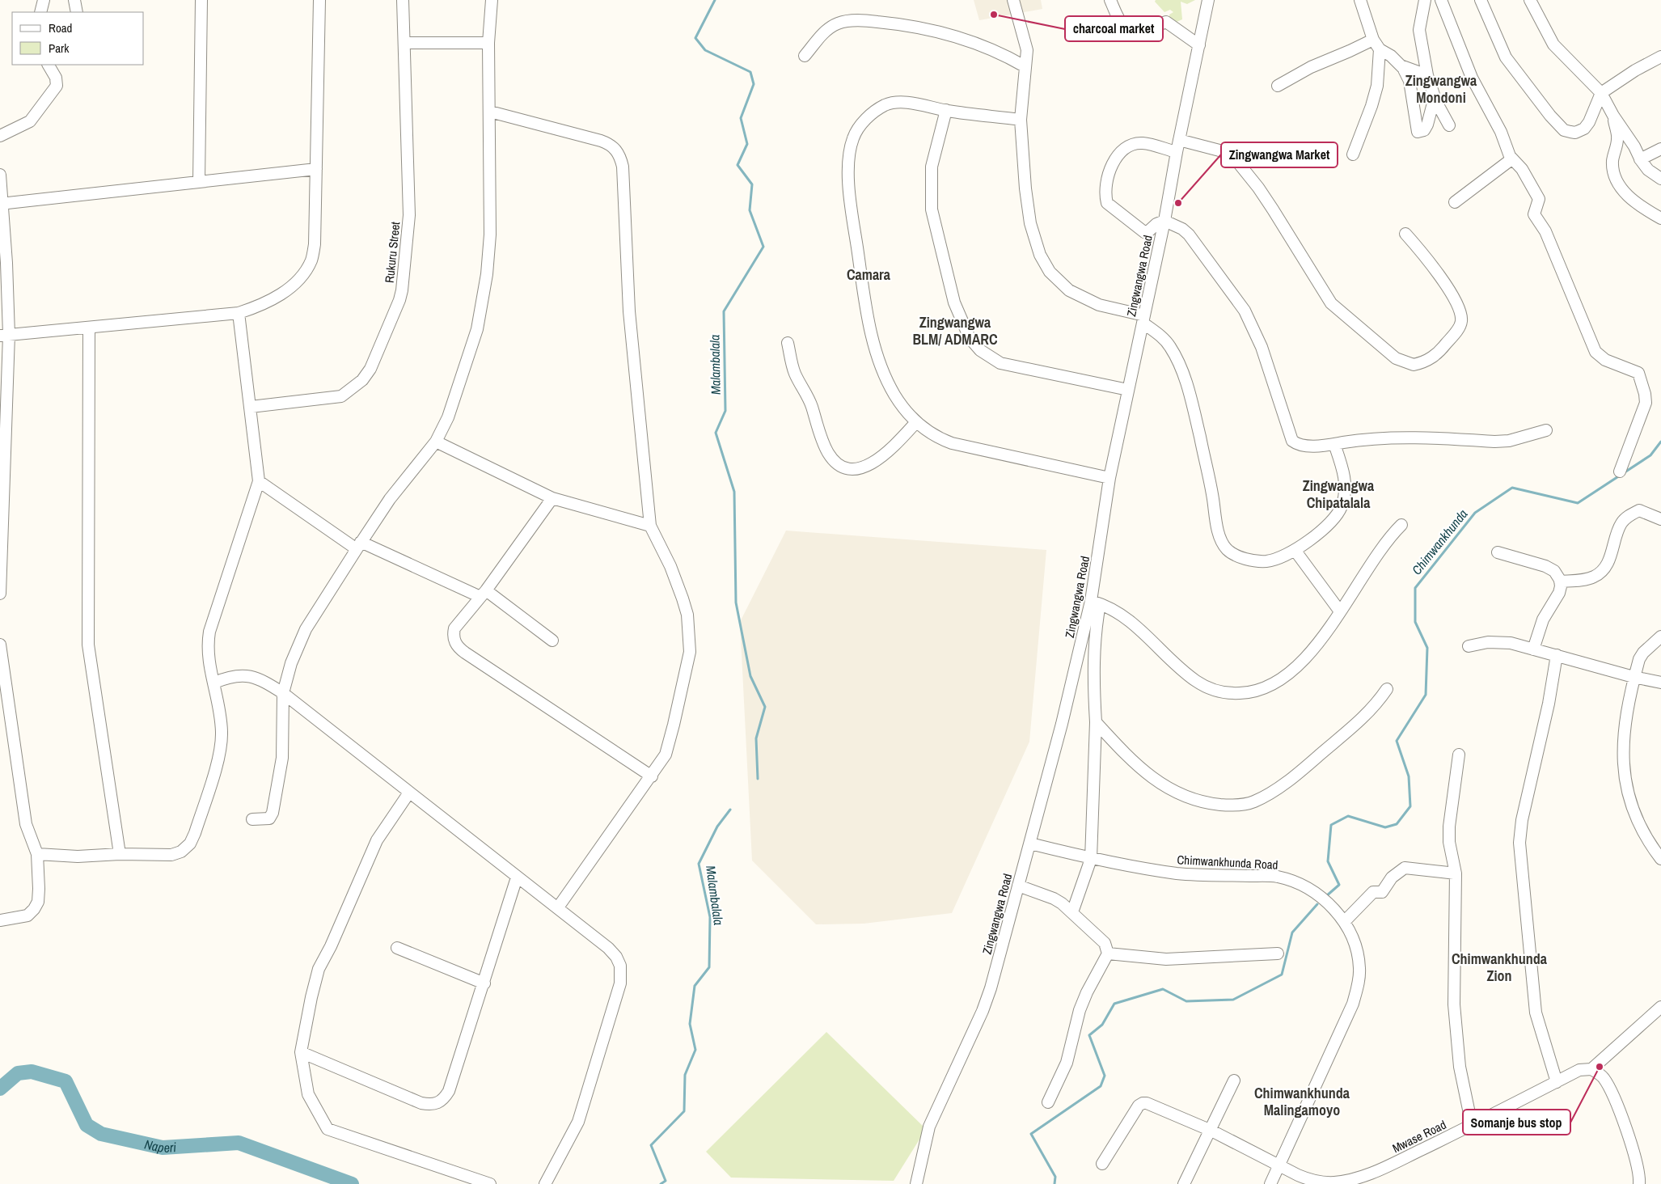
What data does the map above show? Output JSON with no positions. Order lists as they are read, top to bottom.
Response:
{
  "streets": {
    "street": [
      "Rukuru Street",
      "Zingwangwa Road",
      "Chimwankhunda Road",
      "Mwase Road"
    ]
  },
  "crossings": [
    ["Zingwangwa Road", "Chimwankhunda Road"],
    ["Chimwankhunda Road", "Mwase Road"]
  ],
  "districts": [
    "Zingwangwa Mondoni",
    "Camara",
    "Zingwangwa BLM/ ADMARC",
    "Zingwangwa Chipatalala",
    "Chimwankhunda Zion",
    "Chimwankhunda Malingamoyo"
  ],
  "water": ["Malambalala", "Chimwankhunda", "Naperi"],
  "places": ["charcoal market", "Zingwangwa Market", "Somanje bus stop"],
  "legend": ["Road", "Park"]
}
